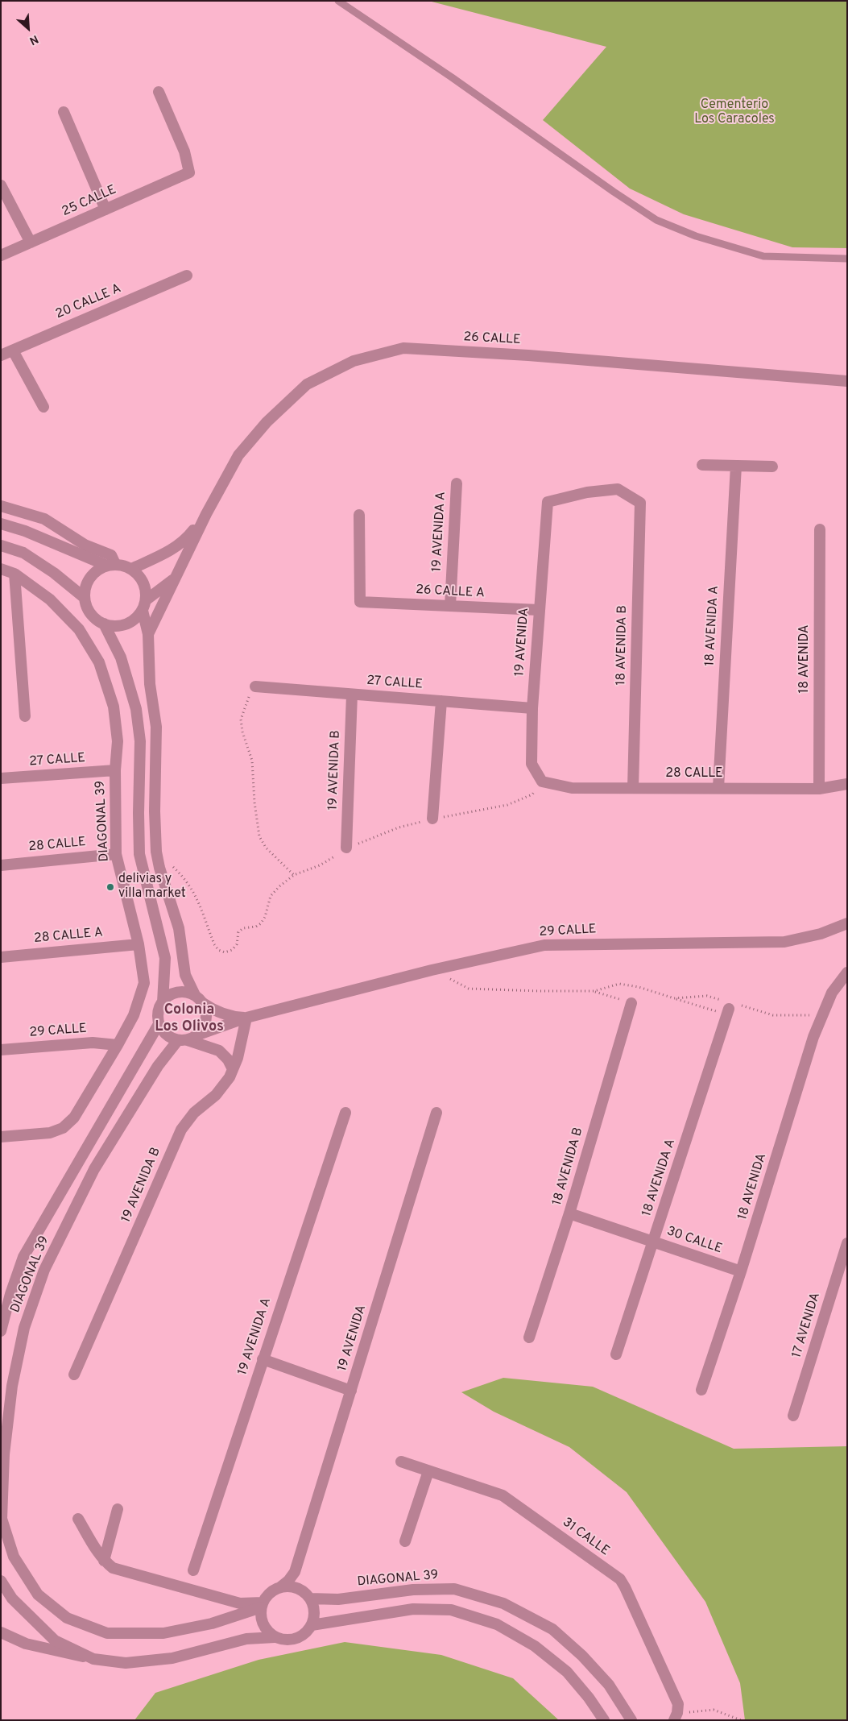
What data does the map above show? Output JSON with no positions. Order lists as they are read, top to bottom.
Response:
{
  "streets": {
    "street": [
      "25 CALLE",
      "20 CALLE A",
      "26 CALLE",
      "19 AVENIDA A",
      "26 CALLE A",
      "18 AVENIDA A",
      "19 AVENIDA",
      "18 AVENIDA B",
      "18 AVENIDA",
      "27 CALLE",
      "19 AVENIDA B",
      "28 CALLE",
      "DIAGONAL 39",
      "29 CALLE",
      "28 CALLE A",
      "30 CALLE",
      "17 AVENIDA",
      "31 CALLE"
    ]
  },
  "crossings": [
    ["19 AVENIDA A", "26 CALLE A"],
    ["26 CALLE A", "19 AVENIDA"],
    ["18 AVENIDA A", "28 CALLE"],
    ["18 AVENIDA A", "30 CALLE"],
    ["19 AVENIDA", "18 AVENIDA B"],
    ["19 AVENIDA", "27 CALLE"],
    ["19 AVENIDA", "28 CALLE"],
    ["19 AVENIDA", "DIAGONAL 39"],
    ["18 AVENIDA B", "28 CALLE"],
    ["18 AVENIDA B", "30 CALLE"],
    ["18 AVENIDA", "28 CALLE"],
    ["18 AVENIDA", "30 CALLE"],
    ["27 CALLE", "19 AVENIDA B"],
    ["27 CALLE", "DIAGONAL 39"],
    ["19 AVENIDA B", "29 CALLE"],
    ["28 CALLE", "DIAGONAL 39"],
    ["DIAGONAL 39", "29 CALLE"],
    ["DIAGONAL 39", "28 CALLE A"]
  ],
  "districts": ["Colonia Los Olivos"],
  "parks": ["Cementerio Los Caracoles"],
  "places": ["delivias y villa market"],
  "north": "bottom right"
}
